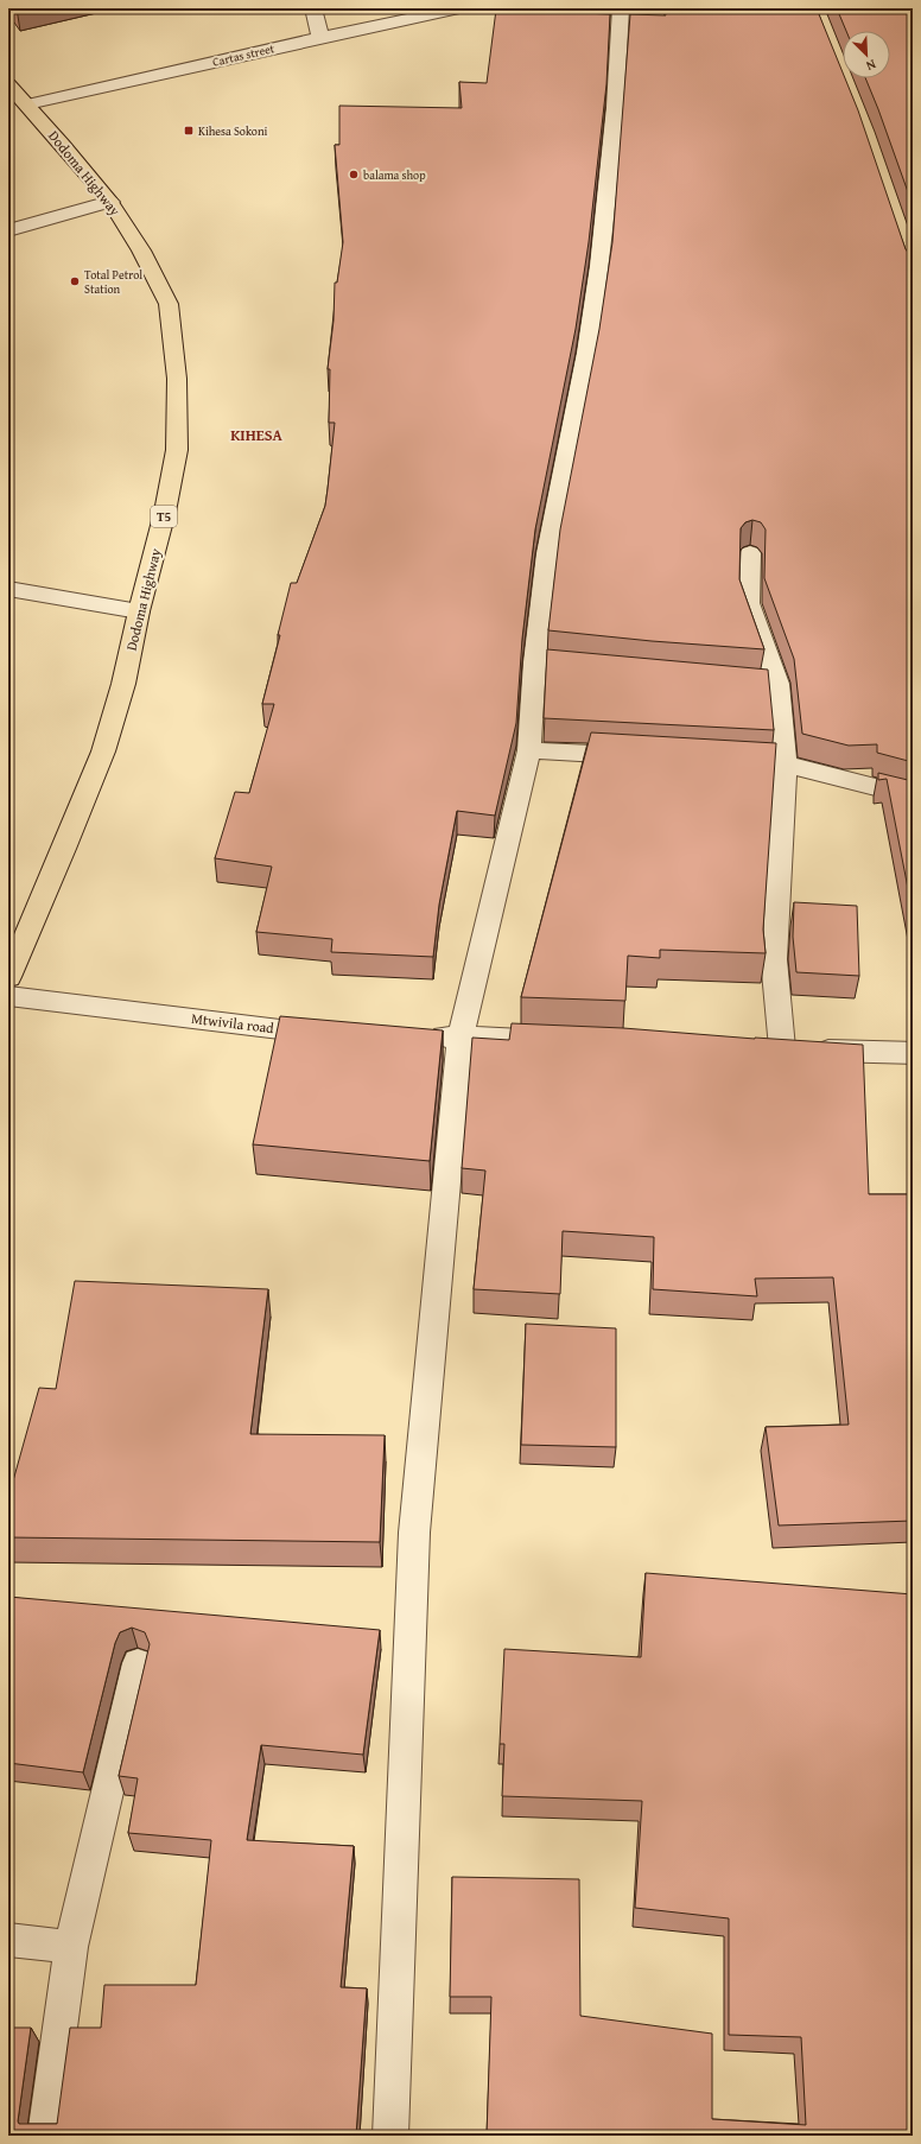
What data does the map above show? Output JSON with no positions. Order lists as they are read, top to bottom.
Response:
{
  "streets": {
    "highway": ["Dodoma Highway", "T5"],
    "street": ["Cartas street", "Mtwivila road"]
  },
  "crossings": [
    ["Cartas street", "Dodoma Highway"]
  ],
  "districts": ["KIHESA"],
  "places": {
    "transit": ["Kihesa Sokoni"],
    "other": ["balama shop", "Total Petrol Station"]
  },
  "north": "bottom right"
}
